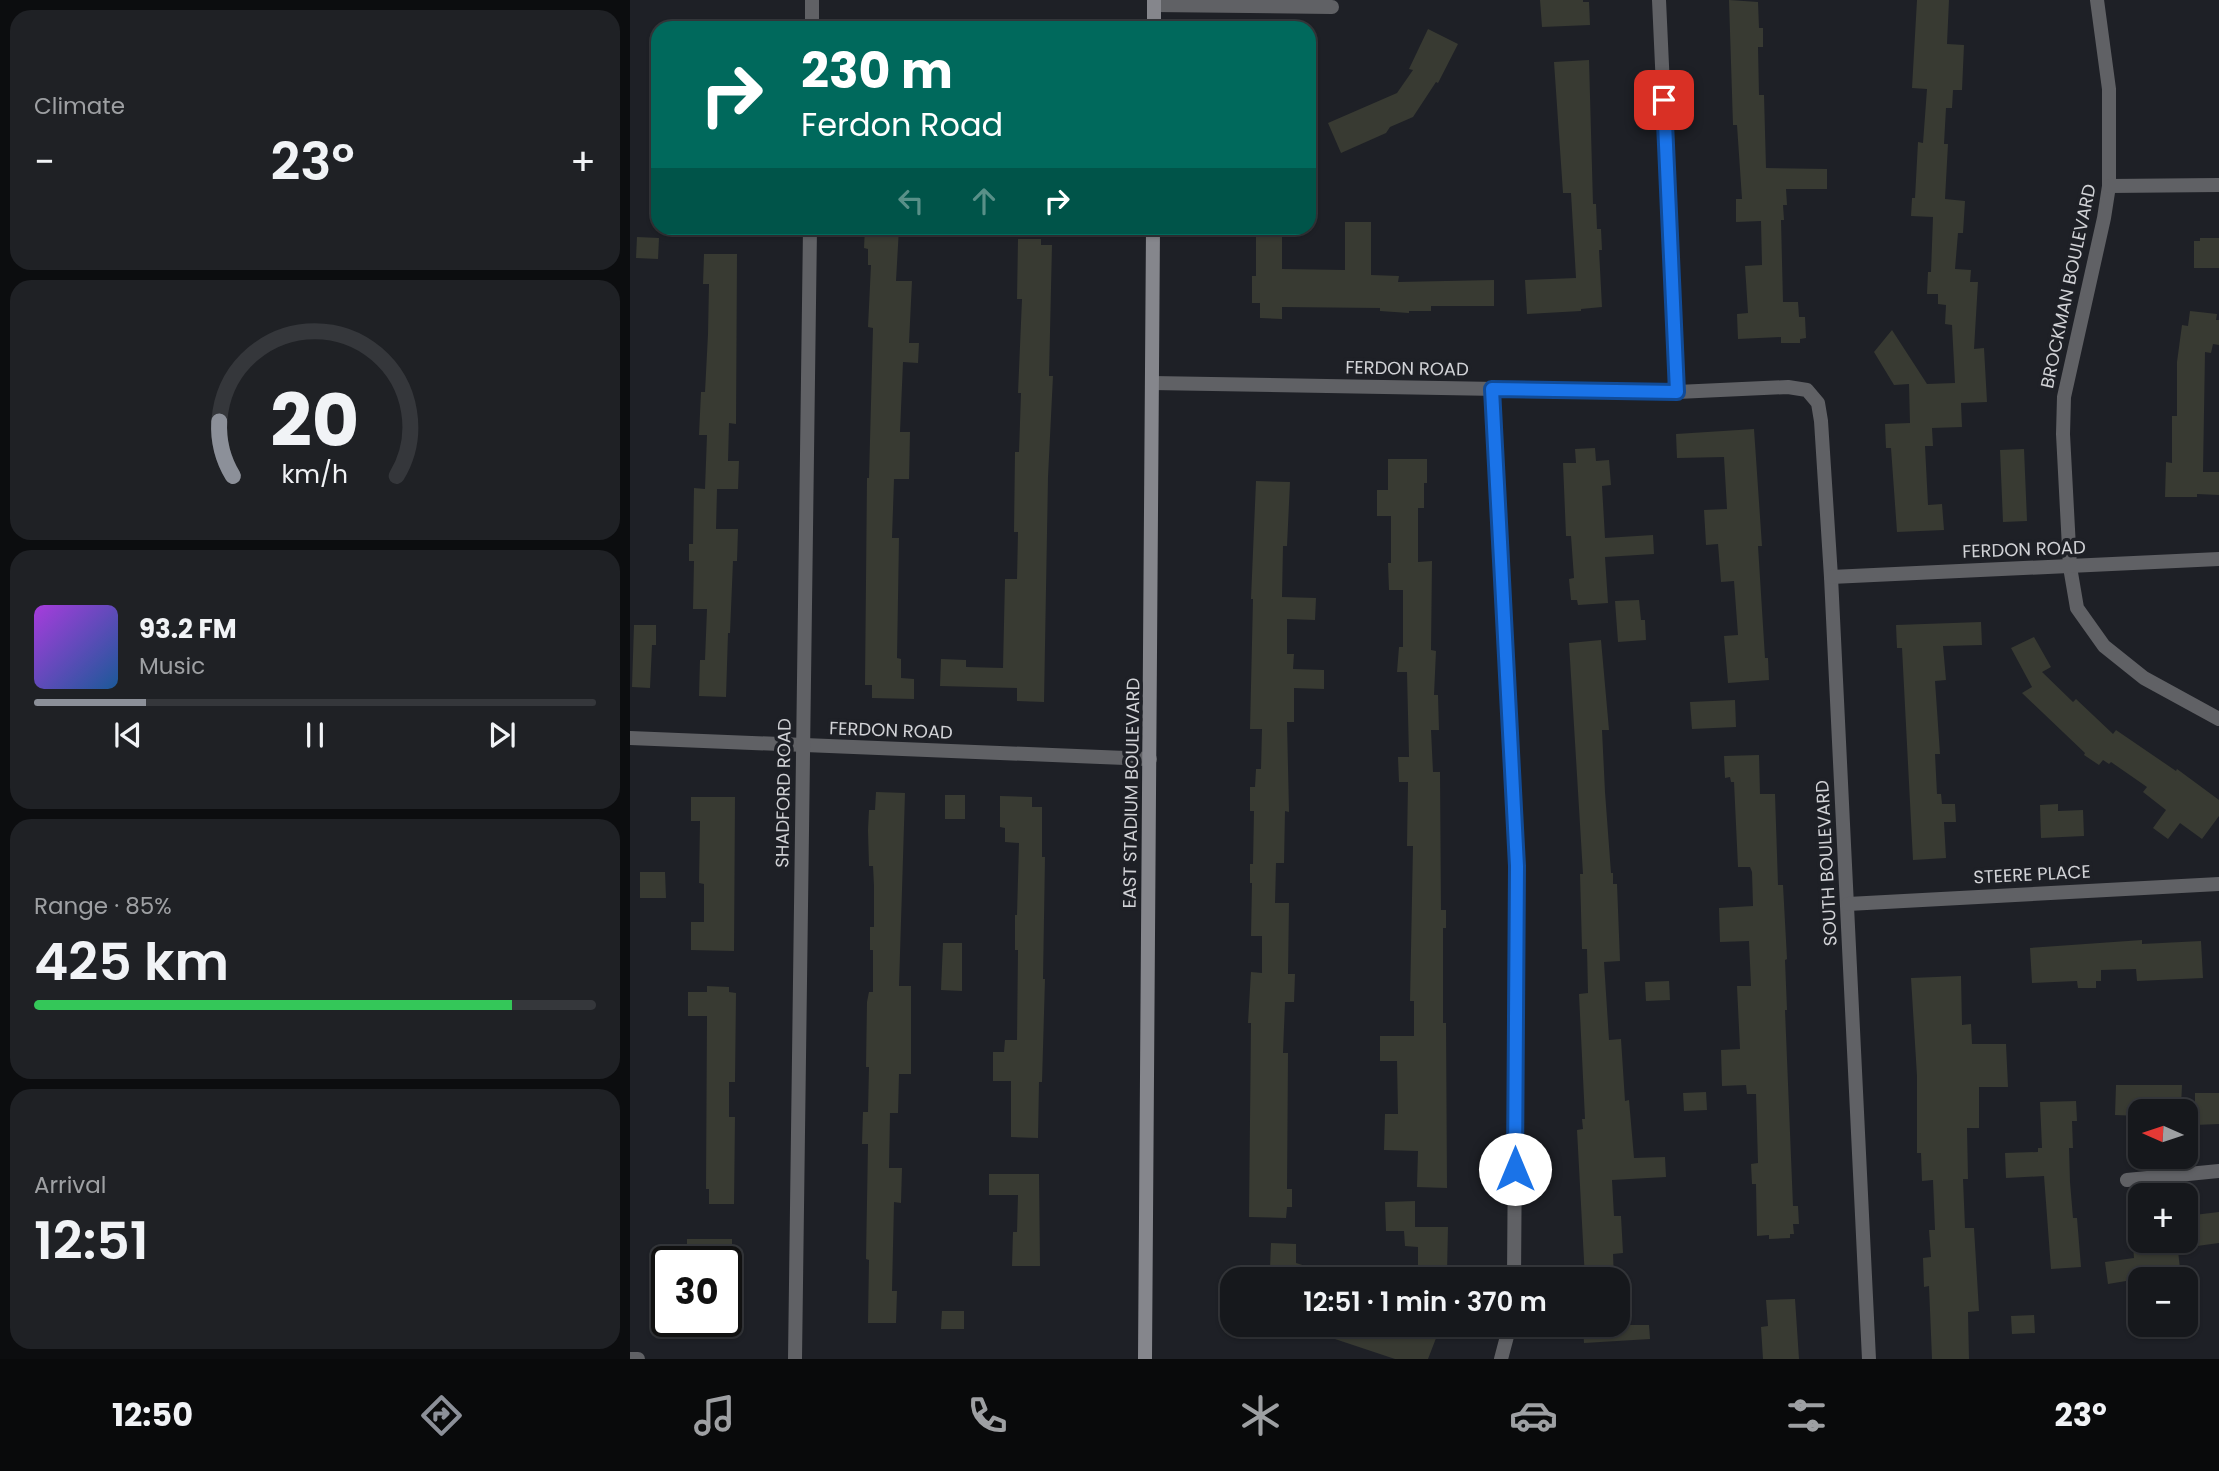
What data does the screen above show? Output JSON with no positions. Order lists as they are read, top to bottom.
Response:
{
  "streets": {
    "main road": ["EAST STADIUM BOULEVARD"],
    "street": [
      "BROCKMAN BOULEVARD",
      "FERDON ROAD",
      "SHADFORD ROAD",
      "SOUTH BOULEVARD",
      "STEERE PLACE"
    ]
  },
  "crossings": [
    ["BROCKMAN BOULEVARD", "FERDON ROAD"],
    ["FERDON ROAD", "SHADFORD ROAD"],
    ["FERDON ROAD", "EAST STADIUM BOULEVARD"],
    ["FERDON ROAD", "SOUTH BOULEVARD"],
    ["SOUTH BOULEVARD", "STEERE PLACE"]
  ],
  "north": "left",
  "page": {
    "tile": [
      "Climate",
      ["Range · 85%", "425 km"],
      ["Arrival", "12:51"]
    ],
    "turn": ["230 m", "Ferdon Road"],
    "heat": ["−", "23°", "+"],
    "song": ["93.2 FM", "Music"],
    "map_buttons": ["+", "−"],
    "limit": "30",
    "trip": "12:51 · 1 min · 370 m",
    "tabs": ["12:50", "23°"],
    "gauge": ["20", "km/h"]
  }
}
